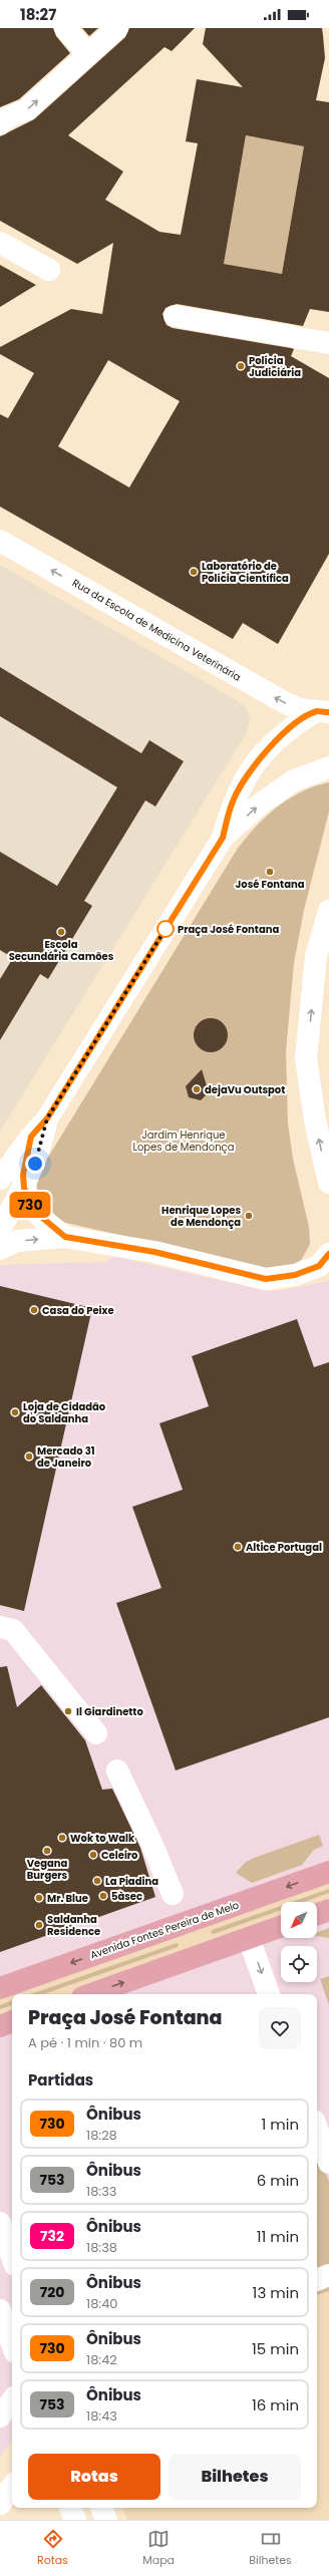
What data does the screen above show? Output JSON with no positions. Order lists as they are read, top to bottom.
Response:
{
  "streets": {
    "main road": ["Avenida Fontes Pereira de Melo"],
    "street": ["Rua da Escola de Medicina Veterinária"]
  },
  "one_way": ["Rua da Escola de Medicina Veterinária"],
  "parks": ["Jardim Henrique Lopes de Mendonça"],
  "places": [
    "Polícia Judiciária",
    "Laboratório de Polícia Científica",
    "José Fontana",
    "Praça José Fontana",
    "Escola Secundária Camões",
    "dejaVu Outspot",
    "Henrique Lopes de Mendonça",
    "Casa do Peixe",
    "Loja de Cidadão do Saldanha",
    "Mercado 31 de Janeiro",
    "Altice Portugal",
    "Il Giardinetto",
    "Wok to Walk",
    "Vegana Burgers",
    "Celeiro",
    "La Piadina",
    "5àsec",
    "Mr. Blue",
    "Saldanha Residence"
  ],
  "lines": ["bus line 730"],
  "north": "bottom left",
  "page": {
    "status": "18:27",
    "on_map": "730",
    "heading": [
      ["Praça José Fontana", "A pé · 1 min · 80 m"],
      "Partidas"
    ],
    "list": [
      {
        "mark": "730",
        "name": "Ônibus",
        "note": "18:28",
        "value": "1 min"
      },
      {
        "mark": "753",
        "name": "Ônibus",
        "note": "18:33",
        "value": "6 min"
      },
      {
        "mark": "732",
        "name": "Ônibus",
        "note": "18:38",
        "value": "11 min"
      },
      {
        "mark": "720",
        "name": "Ônibus",
        "note": "18:40",
        "value": "13 min"
      },
      {
        "mark": "730",
        "name": "Ônibus",
        "note": "18:42",
        "value": "15 min"
      },
      {
        "mark": "753",
        "name": "Ônibus",
        "note": "18:43",
        "value": "16 min"
      }
    ],
    "buttons": ["Rotas", "Bilhetes"],
    "tabs": ["Rotas", "Mapa", "Bilhetes"]
  }
}
